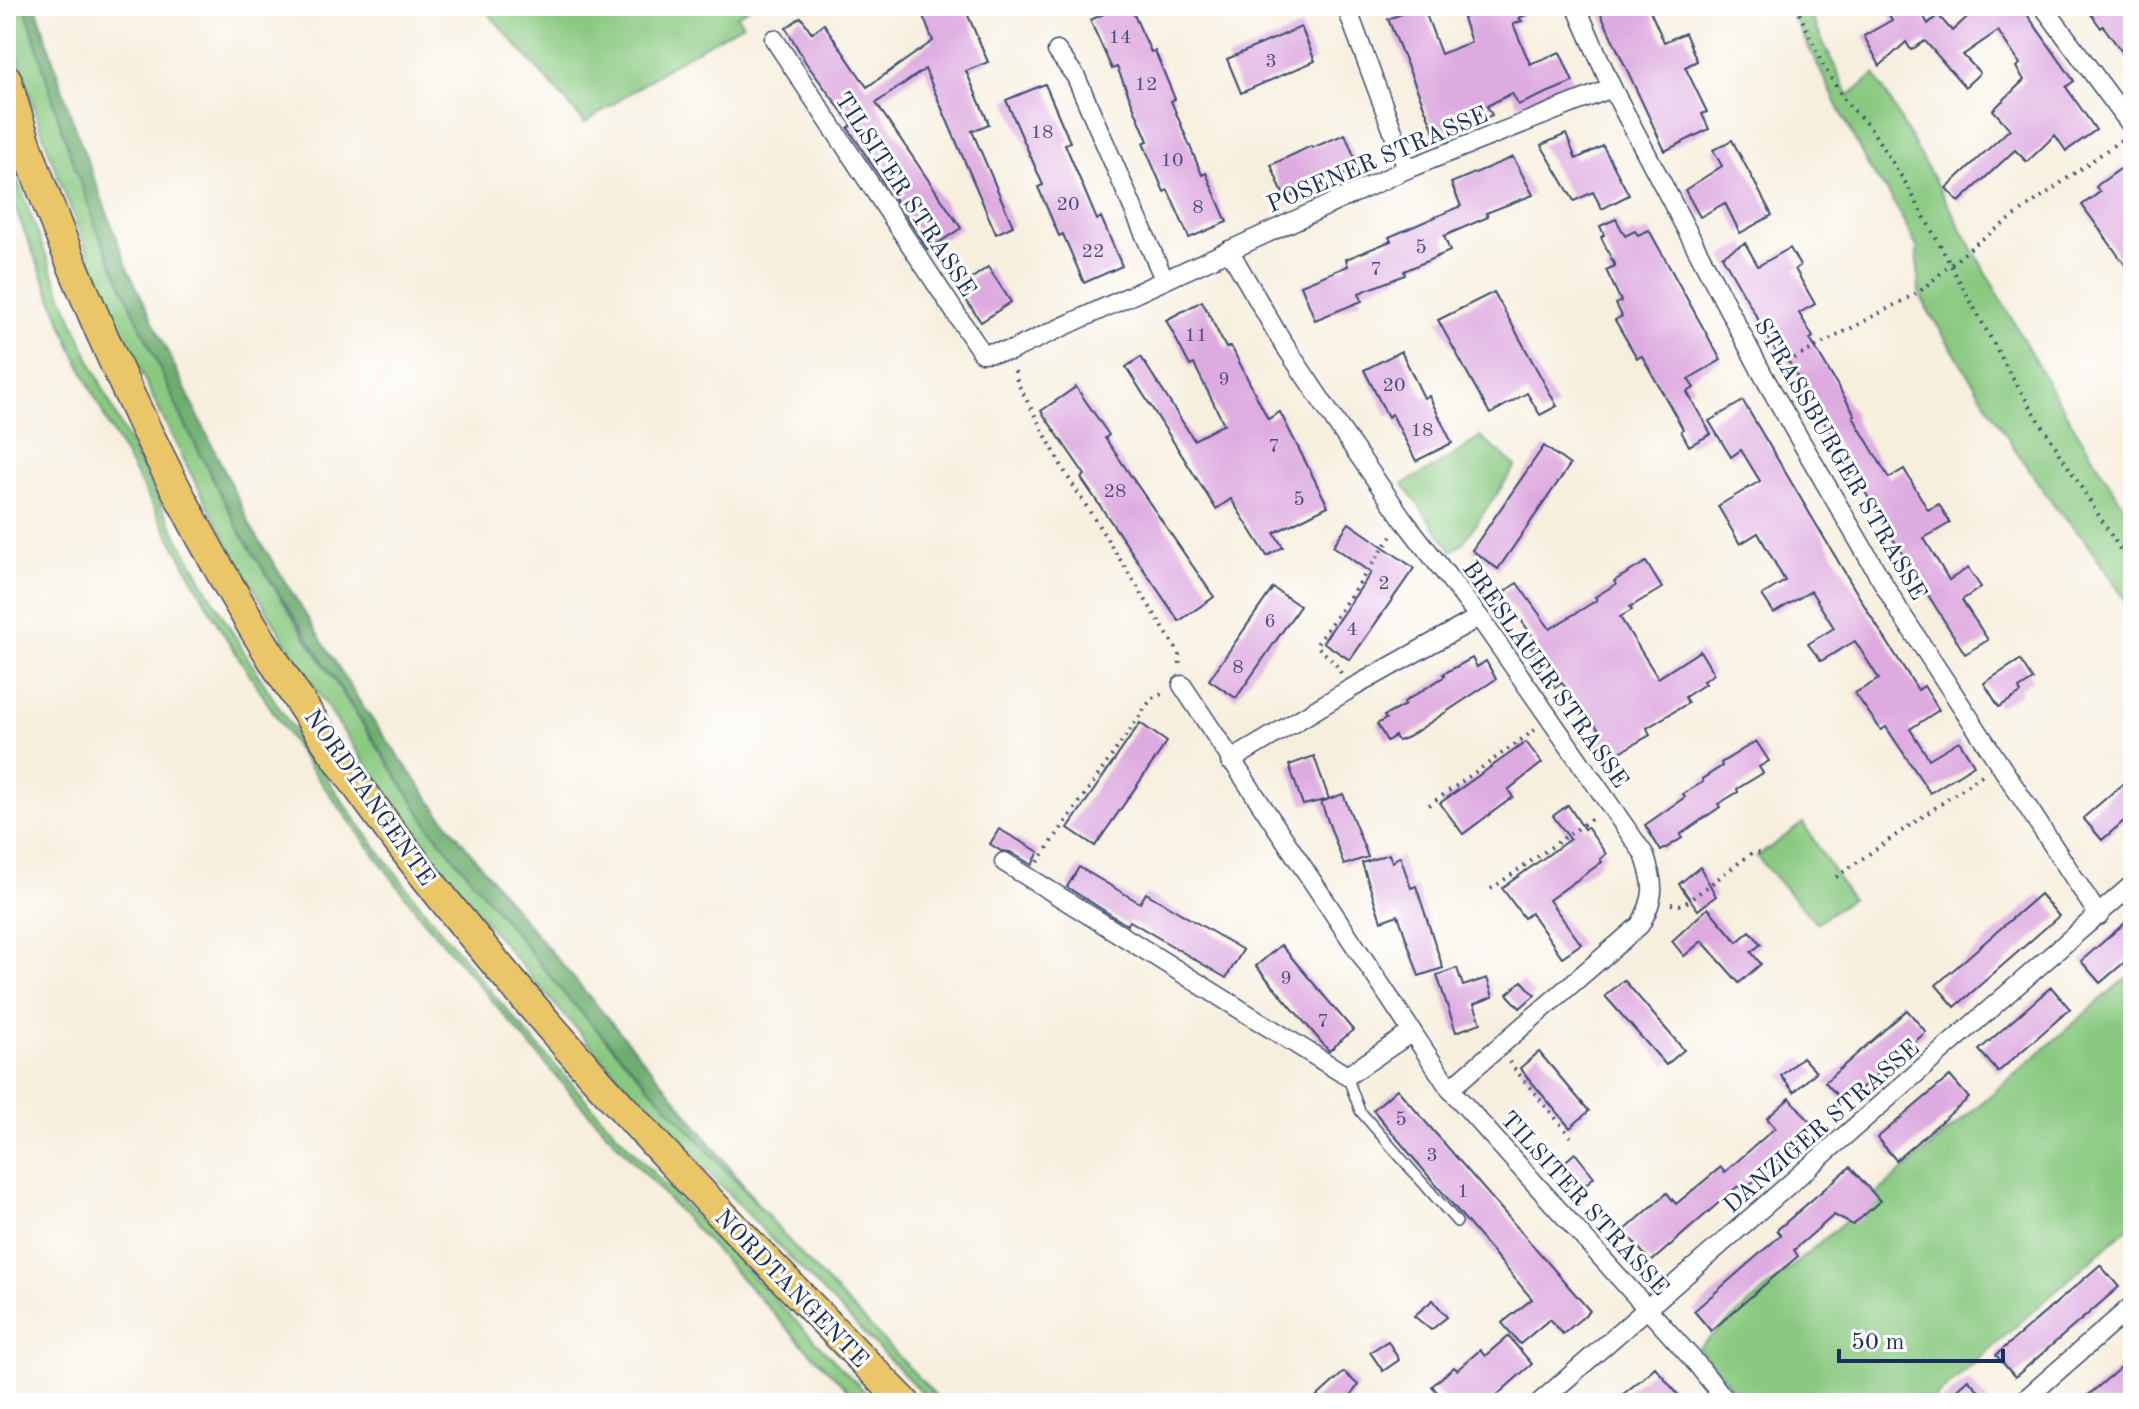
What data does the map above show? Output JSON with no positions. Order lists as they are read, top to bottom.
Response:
{
  "streets": {
    "main road": ["NORDTANGENTE"],
    "street": [
      "POSENER STRASSE",
      "TILSITER STRASSE",
      "STRASSBURGER STRASSE",
      "BRESLAUER STRASSE",
      "DANZIGER STRASSE"
    ]
  },
  "crossings": [
    ["POSENER STRASSE", "TILSITER STRASSE"],
    ["POSENER STRASSE", "STRASSBURGER STRASSE"],
    ["POSENER STRASSE", "BRESLAUER STRASSE"],
    ["TILSITER STRASSE", "DANZIGER STRASSE"],
    ["STRASSBURGER STRASSE", "DANZIGER STRASSE"]
  ],
  "house_numbers": [
    "14",
    "3",
    "12",
    "18",
    "10",
    "20",
    "8",
    "5",
    "22",
    "7",
    "11",
    "9",
    "20",
    "18",
    "7",
    "28",
    "5",
    "2",
    "6",
    "4",
    "8",
    "9",
    "7",
    "5",
    "3",
    "1"
  ],
  "scale_bar": "50 m"
}
